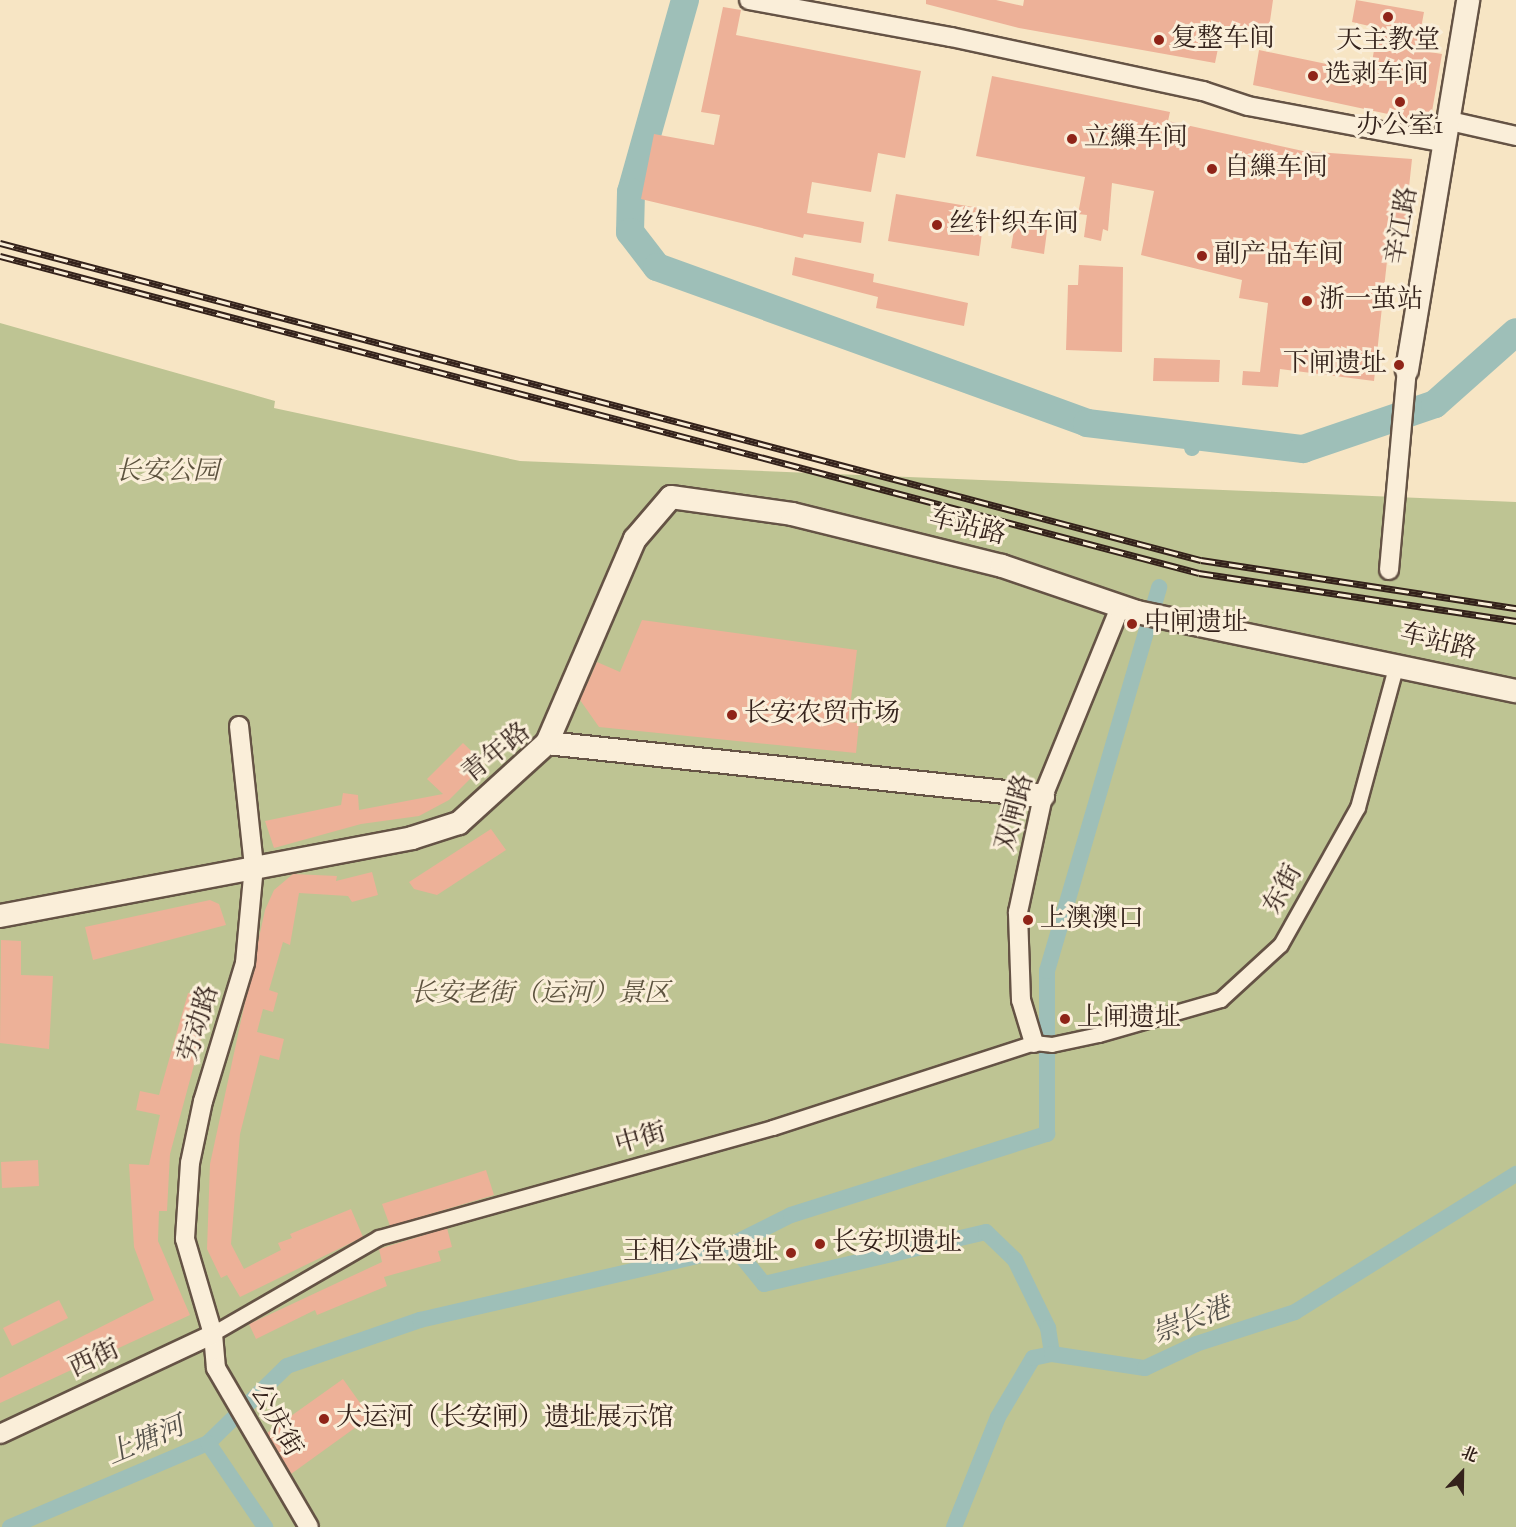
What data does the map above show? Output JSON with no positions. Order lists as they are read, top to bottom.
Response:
{
  "streets": {
    "street": [
      "辛江路",
      "车站路",
      "青年路",
      "双闸路",
      "东街",
      "劳动路",
      "中街",
      "西街",
      "公庆街"
    ]
  },
  "crossings": [
    ["车站路", "青年路"],
    ["车站路", "双闸路"],
    ["车站路", "东街"],
    ["青年路", "双闸路"],
    ["青年路", "劳动路"],
    ["双闸路", "中街"],
    ["东街", "中街"],
    ["劳动路", "中街"],
    ["劳动路", "西街"],
    ["劳动路", "公庆街"],
    ["中街", "西街"],
    ["中街", "公庆街"],
    ["西街", "公庆街"]
  ],
  "water": ["崇长港", "上塘河"],
  "parks": ["长安公园", "长安老街（运河）景区"],
  "places": [
    "天主教堂",
    "复整车间",
    "选剥车间",
    "办公室1",
    "立繅车间",
    "自繅车间",
    "丝针织车间",
    "副产品车间",
    "浙一茧站",
    "下闸遗址",
    "中闸遗址",
    "长安农贸市场",
    "上澳澳口",
    "上闸遗址",
    "长安坝遗址",
    "王相公堂遗址",
    "大运河（长安闸）遗址展示馆"
  ],
  "north": "top"
}
